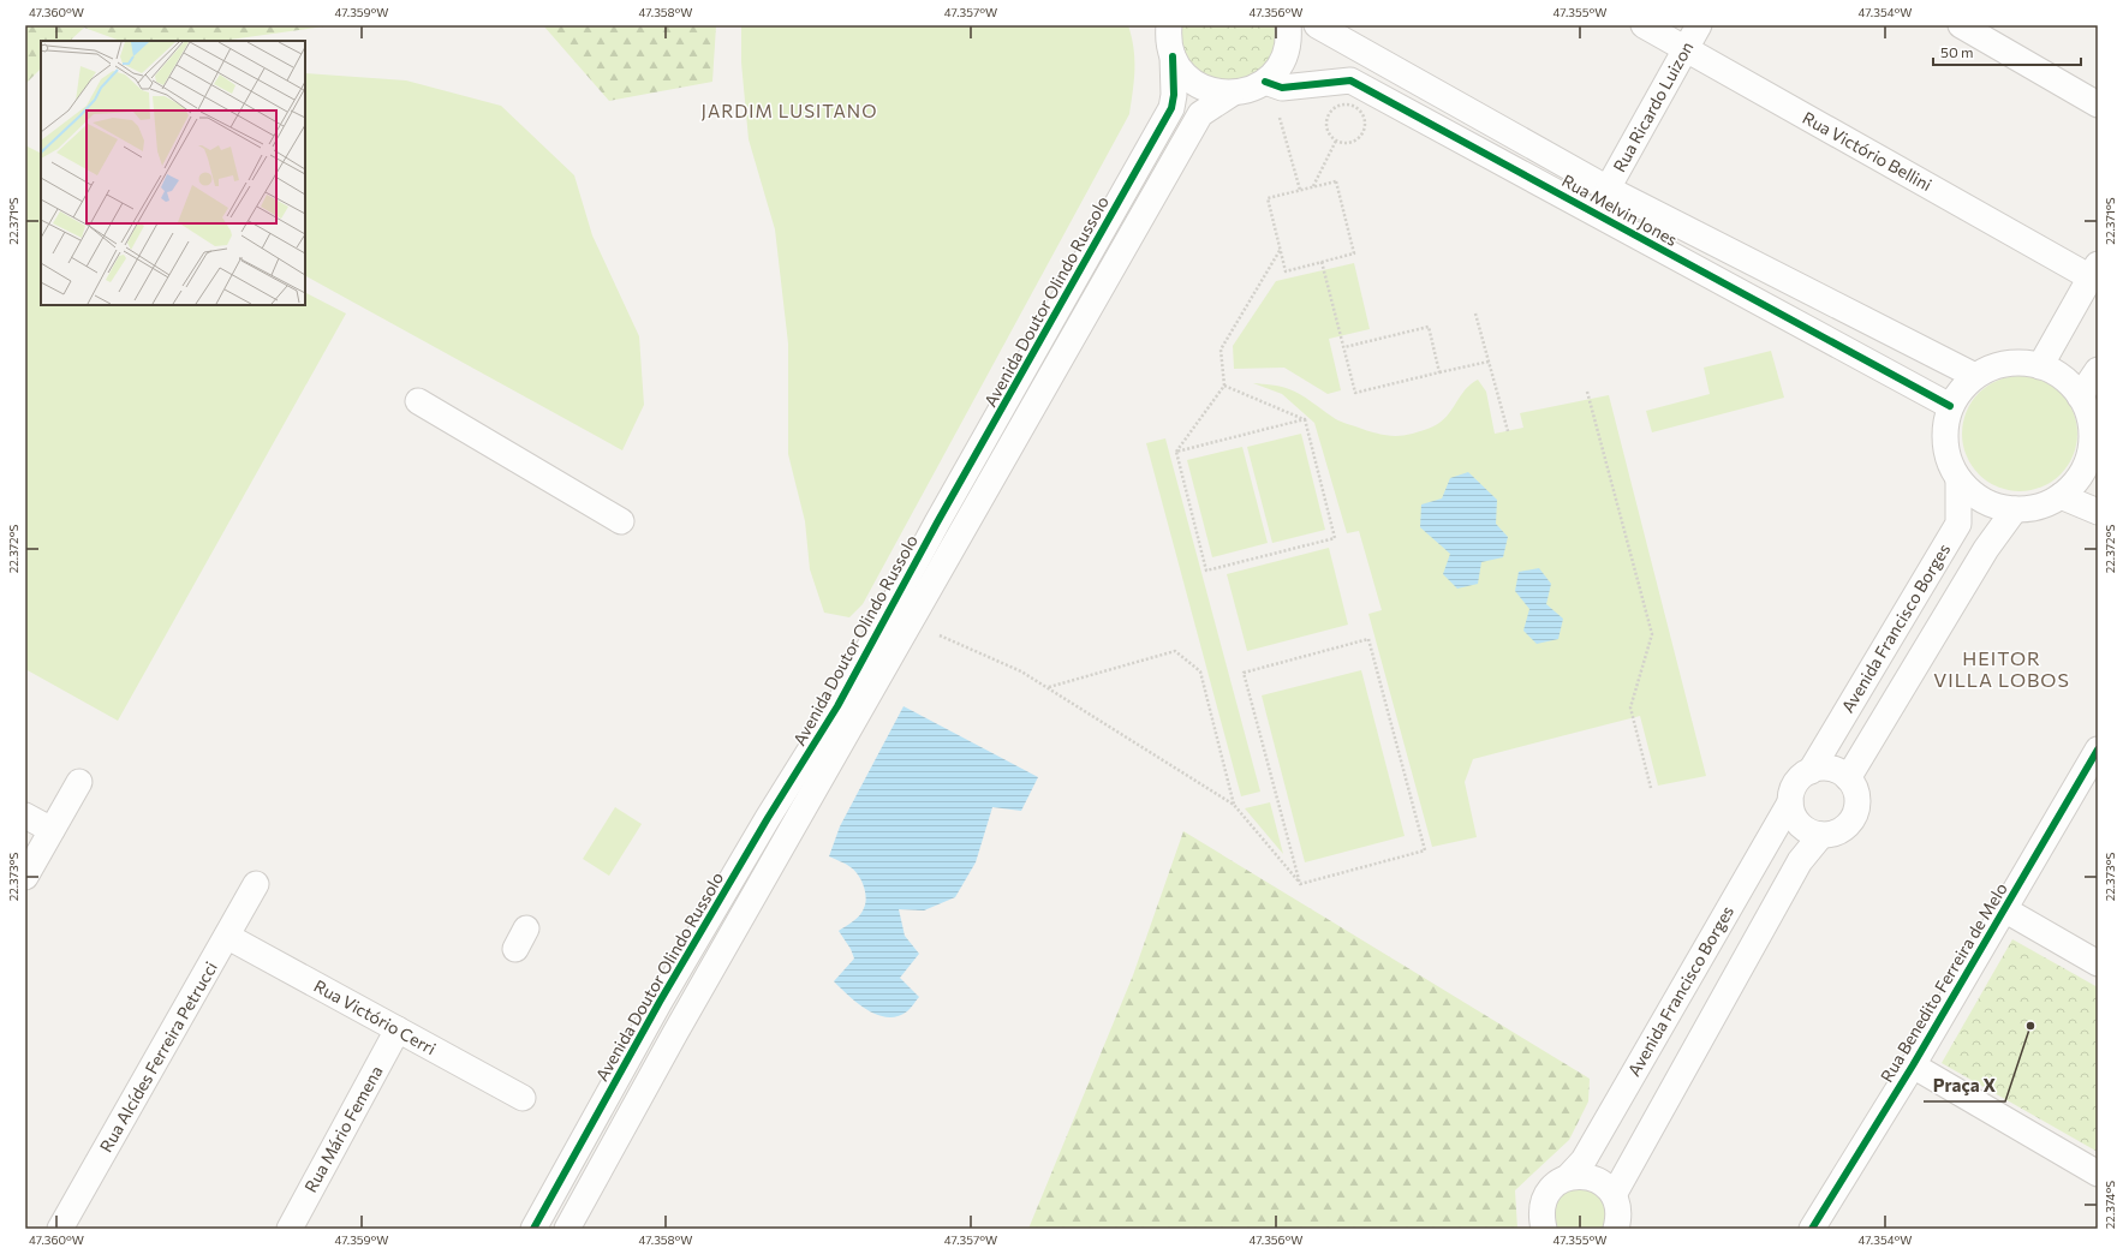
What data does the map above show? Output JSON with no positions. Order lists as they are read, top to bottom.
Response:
{
  "streets": {
    "street": [
      "Rua Ricardo Luizon",
      "Rua Victório Bellini",
      "Rua Melvin Jones",
      "Avenida Doutor Olindo Russolo",
      "Avenida Francisco Borges",
      "Rua Benedito Ferreira de Melo",
      "Rua Victório Cerri",
      "Rua Alcídes Ferreira Petrucci",
      "Rua Mário Femena"
    ]
  },
  "crossings": [
    ["Rua Ricardo Luizon", "Rua Victório Bellini"],
    ["Rua Ricardo Luizon", "Rua Melvin Jones"],
    ["Rua Melvin Jones", "Avenida Francisco Borges"],
    ["Rua Victório Cerri", "Rua Alcídes Ferreira Petrucci"],
    ["Rua Victório Cerri", "Rua Mário Femena"]
  ],
  "districts": ["JARDIM LUSITANO", "HEITOR VILLA LOBOS"],
  "places": ["Praça X"],
  "scale_bar": "50 m",
  "coordinates": [
    "47.360°W",
    "47.359°W",
    "47.358°W",
    "47.357°W",
    "47.356°W",
    "47.355°W",
    "47.354°W",
    "22.371°S",
    "22.372°S",
    "22.373°S",
    "22.374°S"
  ]
}
